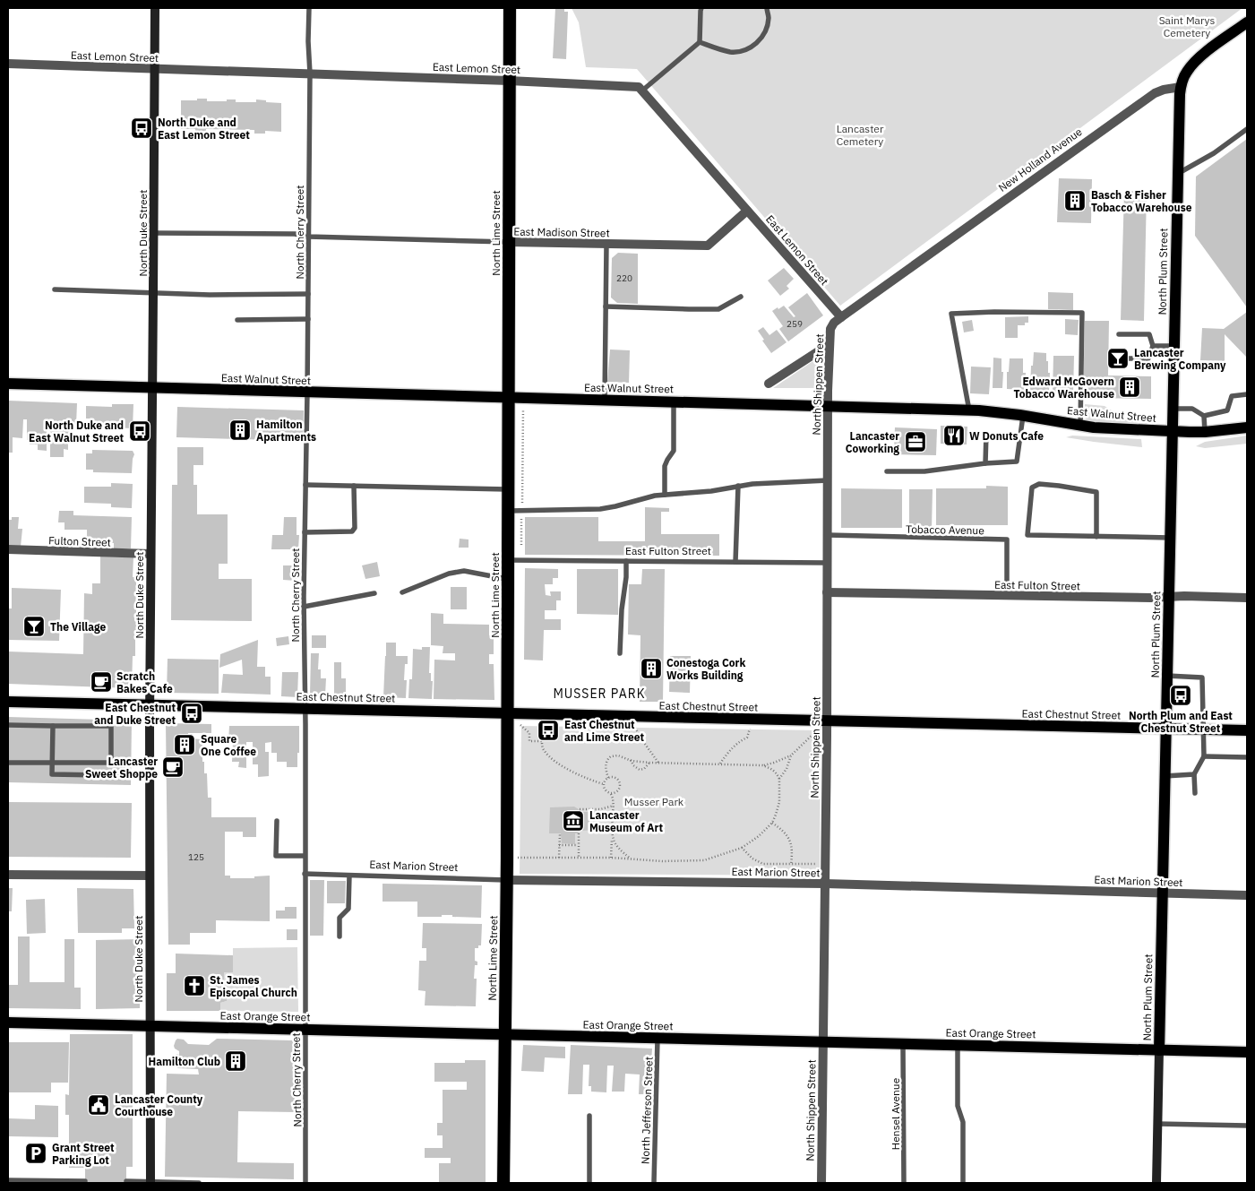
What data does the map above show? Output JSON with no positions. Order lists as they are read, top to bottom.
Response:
{
  "streets": {
    "highway": ["North Lime Street"],
    "main road": [
      "North Duke Street",
      "North Plum Street",
      "East Walnut Street",
      "East Chestnut Street",
      "East Orange Street"
    ],
    "street": [
      "East Lemon Street",
      "New Holland Avenue",
      "East Madison Street",
      "North Shippen Street",
      "Fulton Street",
      "East Fulton Street",
      "East Marion Street"
    ],
    "lane": [
      "North Cherry Street",
      "Tobacco Avenue",
      "North Jefferson Street",
      "Hensel Avenue"
    ]
  },
  "crossings": [
    ["East Lemon Street", "New Holland Avenue"],
    ["East Lemon Street", "North Cherry Street"],
    ["East Lemon Street", "East Madison Street"],
    ["East Lemon Street", "North Duke Street"],
    ["East Lemon Street", "North Lime Street"],
    ["East Lemon Street", "North Shippen Street"],
    ["New Holland Avenue", "North Plum Street"],
    ["New Holland Avenue", "North Shippen Street"],
    ["North Cherry Street", "East Madison Street"],
    ["North Cherry Street", "East Walnut Street"],
    ["North Cherry Street", "East Chestnut Street"],
    ["North Cherry Street", "East Marion Street"],
    ["North Cherry Street", "East Orange Street"],
    ["East Madison Street", "North Duke Street"],
    ["East Madison Street", "North Lime Street"],
    ["North Duke Street", "East Walnut Street"],
    ["North Duke Street", "Fulton Street"],
    ["North Duke Street", "East Chestnut Street"],
    ["North Duke Street", "East Orange Street"],
    ["North Lime Street", "East Walnut Street"],
    ["North Lime Street", "East Fulton Street"],
    ["North Lime Street", "East Chestnut Street"],
    ["North Lime Street", "East Marion Street"],
    ["North Lime Street", "East Orange Street"],
    ["North Plum Street", "East Walnut Street"],
    ["North Plum Street", "East Fulton Street"],
    ["North Plum Street", "East Chestnut Street"],
    ["North Plum Street", "East Marion Street"],
    ["North Plum Street", "East Orange Street"],
    ["East Walnut Street", "North Shippen Street"],
    ["North Shippen Street", "Tobacco Avenue"],
    ["North Shippen Street", "East Fulton Street"],
    ["North Shippen Street", "East Chestnut Street"],
    ["North Shippen Street", "East Marion Street"],
    ["North Shippen Street", "East Orange Street"],
    ["Tobacco Avenue", "East Fulton Street"],
    ["East Orange Street", "North Jefferson Street"],
    ["East Orange Street", "Hensel Avenue"]
  ],
  "districts": ["MUSSER PARK"],
  "parks": ["Saint Marys Cemetery", "Lancaster Cemetery", "Musser Park"],
  "places": {
    "bus stop": [
      "North Duke and East Lemon Street",
      "North Duke and East Walnut Street",
      "North Plum and East Chestnut Street",
      "East Chestnut and Duke Street",
      "East Chestnut and Lime Street"
    ],
    "building": [
      "Basch & Fisher Tobacco Warehouse",
      "Edward McGovern Tobacco Warehouse",
      "Hamilton Apartments",
      "Conestoga Cork Works Building",
      "Square One Coffee",
      "Hamilton Club"
    ],
    "bar": ["Lancaster Brewing Company", "The Village"],
    "restaurant": ["W Donuts Cafe"],
    "office": ["Lancaster Coworking"],
    "cafe": ["Scratch Bakes Cafe", "Lancaster Sweet Shoppe"],
    "museum": ["Lancaster Museum of Art"],
    "church": ["St. James Episcopal Church"],
    "public building": ["Lancaster County Courthouse"],
    "parking": ["Grant Street Parking Lot"]
  },
  "house_numbers": ["220", "259", "125"]
}
